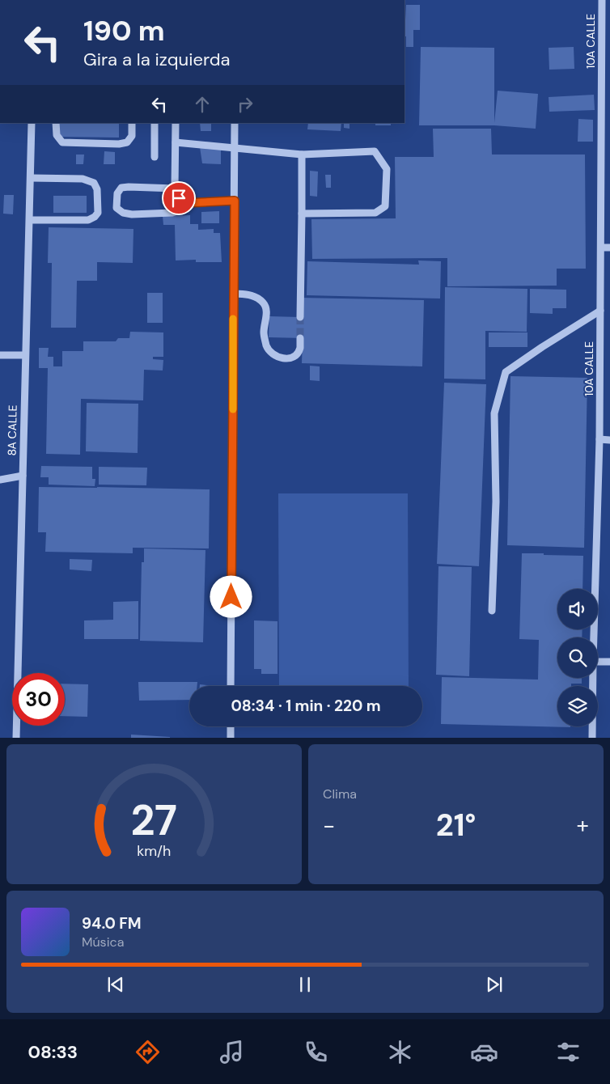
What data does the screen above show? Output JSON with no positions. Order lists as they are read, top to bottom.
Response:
{
  "streets": {
    "street": ["10A CALLE", "8A CALLE"]
  },
  "page": {
    "turn": ["190 m", "Gira a la izquierda"],
    "limit": "30",
    "trip": "08:34 · 1 min · 220 m",
    "tile": "Clima",
    "heat": ["−", "21°", "+"],
    "song": ["94.0 FM", "Música"],
    "tabs": "08:33",
    "gauge": ["27", "km/h"]
  }
}
